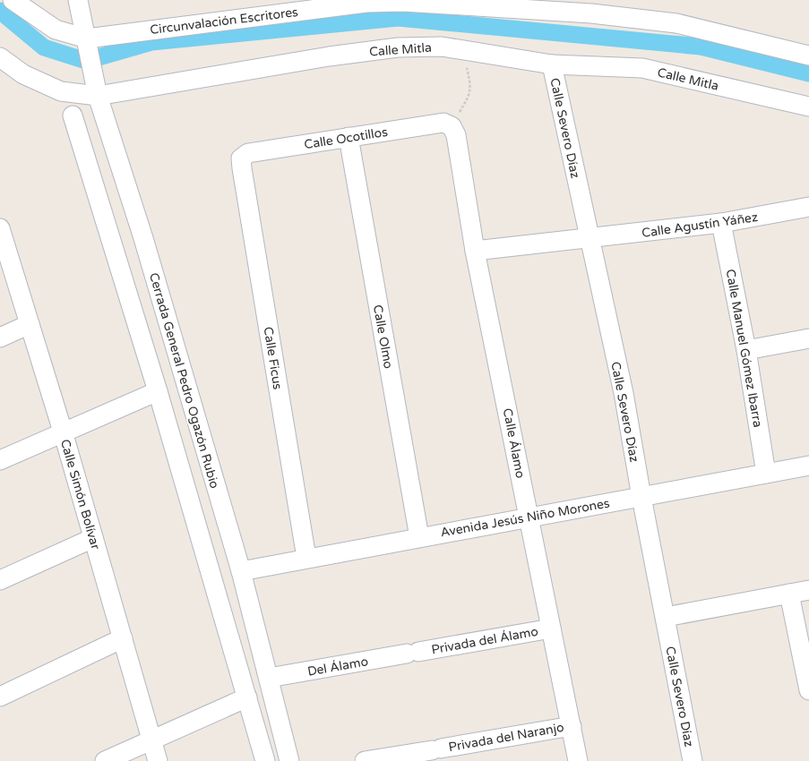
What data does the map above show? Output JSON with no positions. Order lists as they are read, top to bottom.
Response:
{
  "streets": {
    "street": [
      "Circunvalación Escritores",
      "Calle Mitla",
      "Calle Severo Díaz",
      "Calle Ocotillos",
      "Calle Agustín Yáñez",
      "Calle Olmo",
      "Calle Manuel Gómez Ibarra",
      "Calle Ficus",
      "Cerrada General Pedro Ogazón Rubio",
      "Calle Álamo",
      "Calle Simón Bolívar",
      "Avenida Jesús Niño Morones",
      "Privada del Álamo",
      "Del Álamo",
      "Privada del Naranjo"
    ]
  },
  "crossings": [
    ["Circunvalación Escritores", "Cerrada General Pedro Ogazón Rubio"],
    ["Calle Mitla", "Calle Severo Díaz"],
    ["Calle Mitla", "Cerrada General Pedro Ogazón Rubio"],
    ["Calle Severo Díaz", "Calle Agustín Yáñez"],
    ["Calle Severo Díaz", "Avenida Jesús Niño Morones"],
    ["Calle Ocotillos", "Calle Olmo"],
    ["Calle Ocotillos", "Calle Ficus"],
    ["Calle Ocotillos", "Calle Álamo"],
    ["Calle Agustín Yáñez", "Calle Manuel Gómez Ibarra"],
    ["Calle Agustín Yáñez", "Calle Álamo"],
    ["Calle Olmo", "Avenida Jesús Niño Morones"],
    ["Calle Manuel Gómez Ibarra", "Avenida Jesús Niño Morones"],
    ["Calle Ficus", "Avenida Jesús Niño Morones"],
    ["Cerrada General Pedro Ogazón Rubio", "Avenida Jesús Niño Morones"],
    ["Cerrada General Pedro Ogazón Rubio", "Del Álamo"],
    ["Calle Álamo", "Avenida Jesús Niño Morones"],
    ["Calle Álamo", "Privada del Álamo"],
    ["Calle Álamo", "Privada del Naranjo"],
    ["Privada del Álamo", "Del Álamo"]
  ]
}
